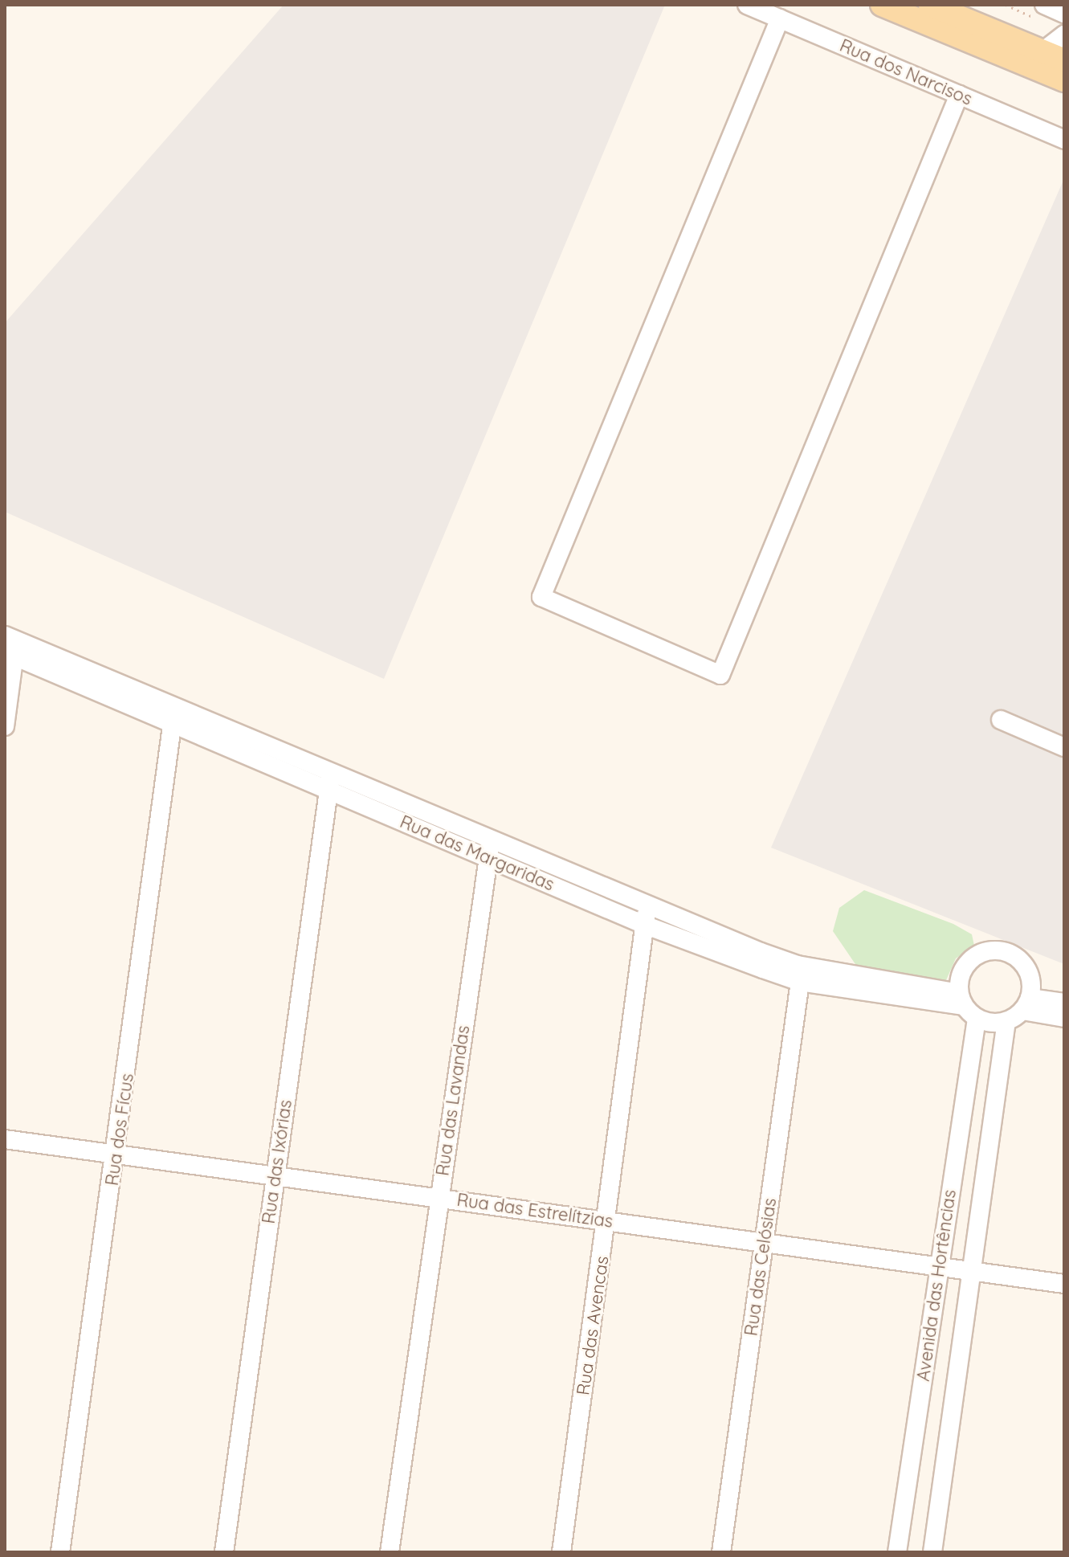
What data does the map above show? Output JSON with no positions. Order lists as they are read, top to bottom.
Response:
{
  "streets": {
    "street": [
      "Rua dos Narcisos",
      "Rua das Margaridas",
      "Rua das Lavandas",
      "Rua dos Fícus",
      "Rua das Ixórias",
      "Rua das Estrelítzias",
      "Rua das Celósias",
      "Avenida das Hortências",
      "Rua das Avencas"
    ]
  },
  "crossings": [
    ["Rua das Margaridas", "Rua das Lavandas"],
    ["Rua das Margaridas", "Rua dos Fícus"],
    ["Rua das Margaridas", "Rua das Ixórias"],
    ["Rua das Margaridas", "Rua das Celósias"],
    ["Rua das Margaridas", "Avenida das Hortências"],
    ["Rua das Margaridas", "Rua das Avencas"],
    ["Rua das Lavandas", "Rua das Estrelítzias"],
    ["Rua dos Fícus", "Rua das Estrelítzias"],
    ["Rua das Ixórias", "Rua das Estrelítzias"],
    ["Rua das Estrelítzias", "Rua das Celósias"],
    ["Rua das Estrelítzias", "Avenida das Hortências"],
    ["Rua das Estrelítzias", "Rua das Avencas"]
  ]
}
